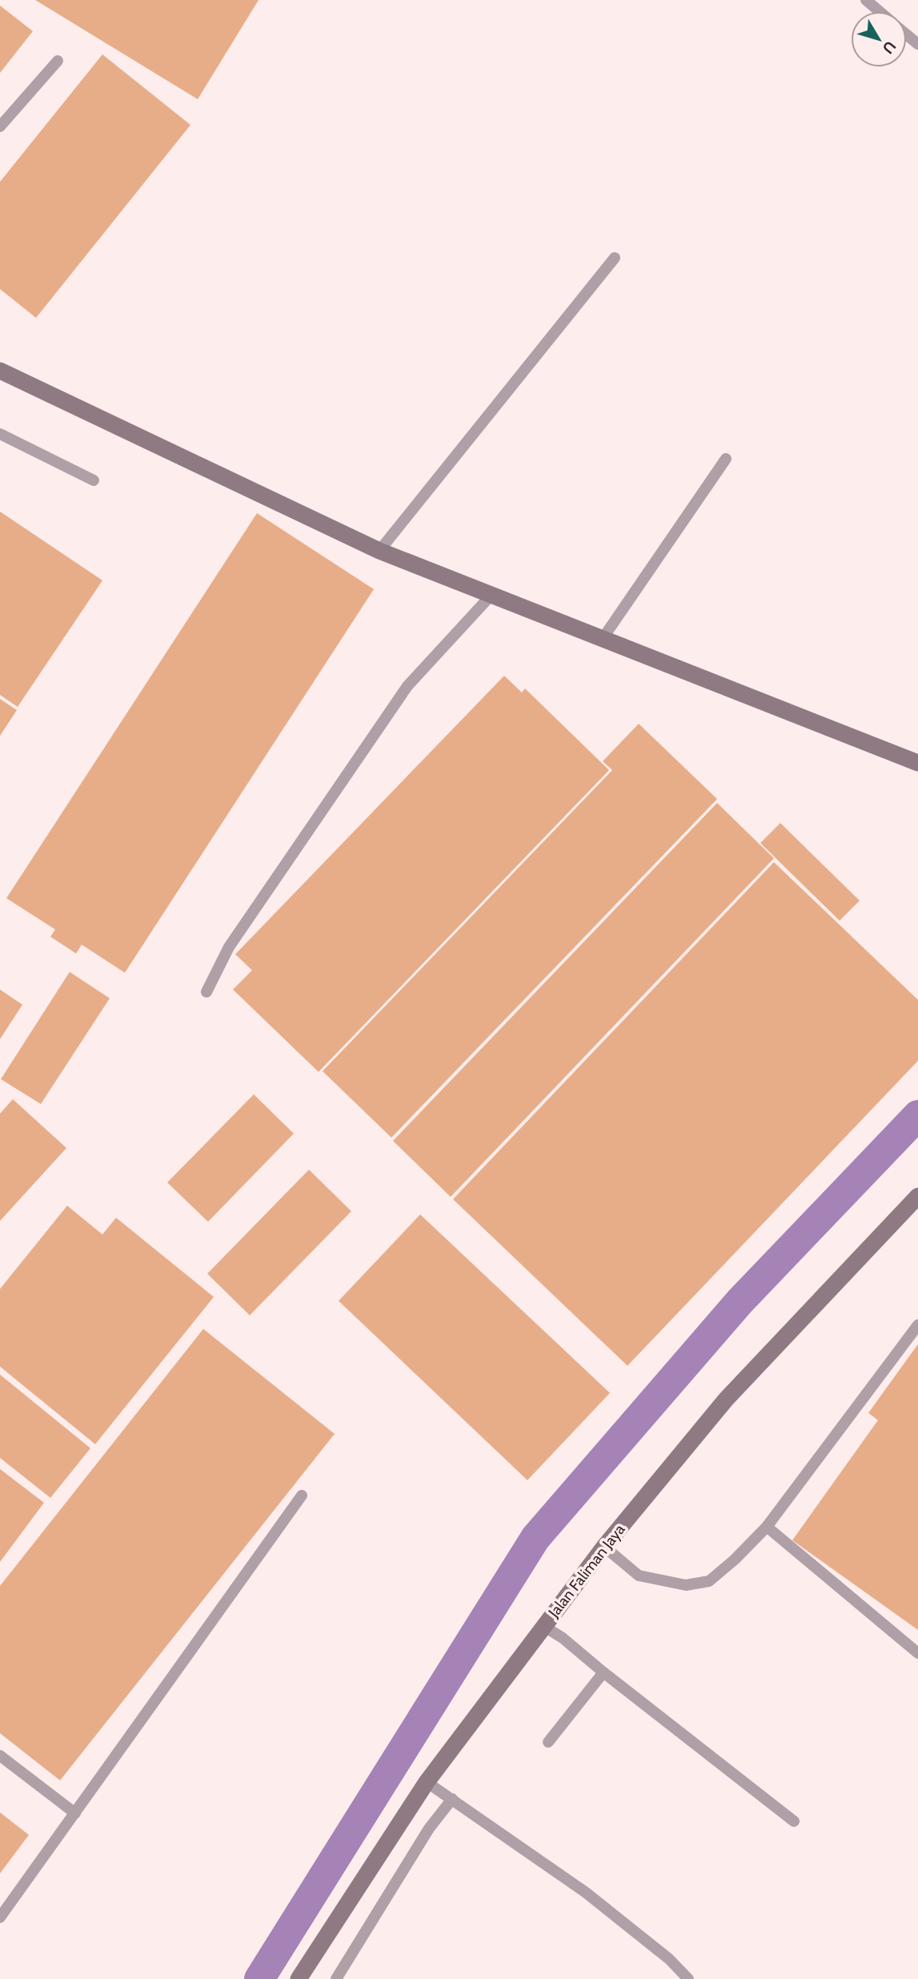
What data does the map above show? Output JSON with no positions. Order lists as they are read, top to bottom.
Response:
{
  "streets": {
    "street": ["Jalan Faliman Jaya"]
  },
  "north": "bottom right"
}
